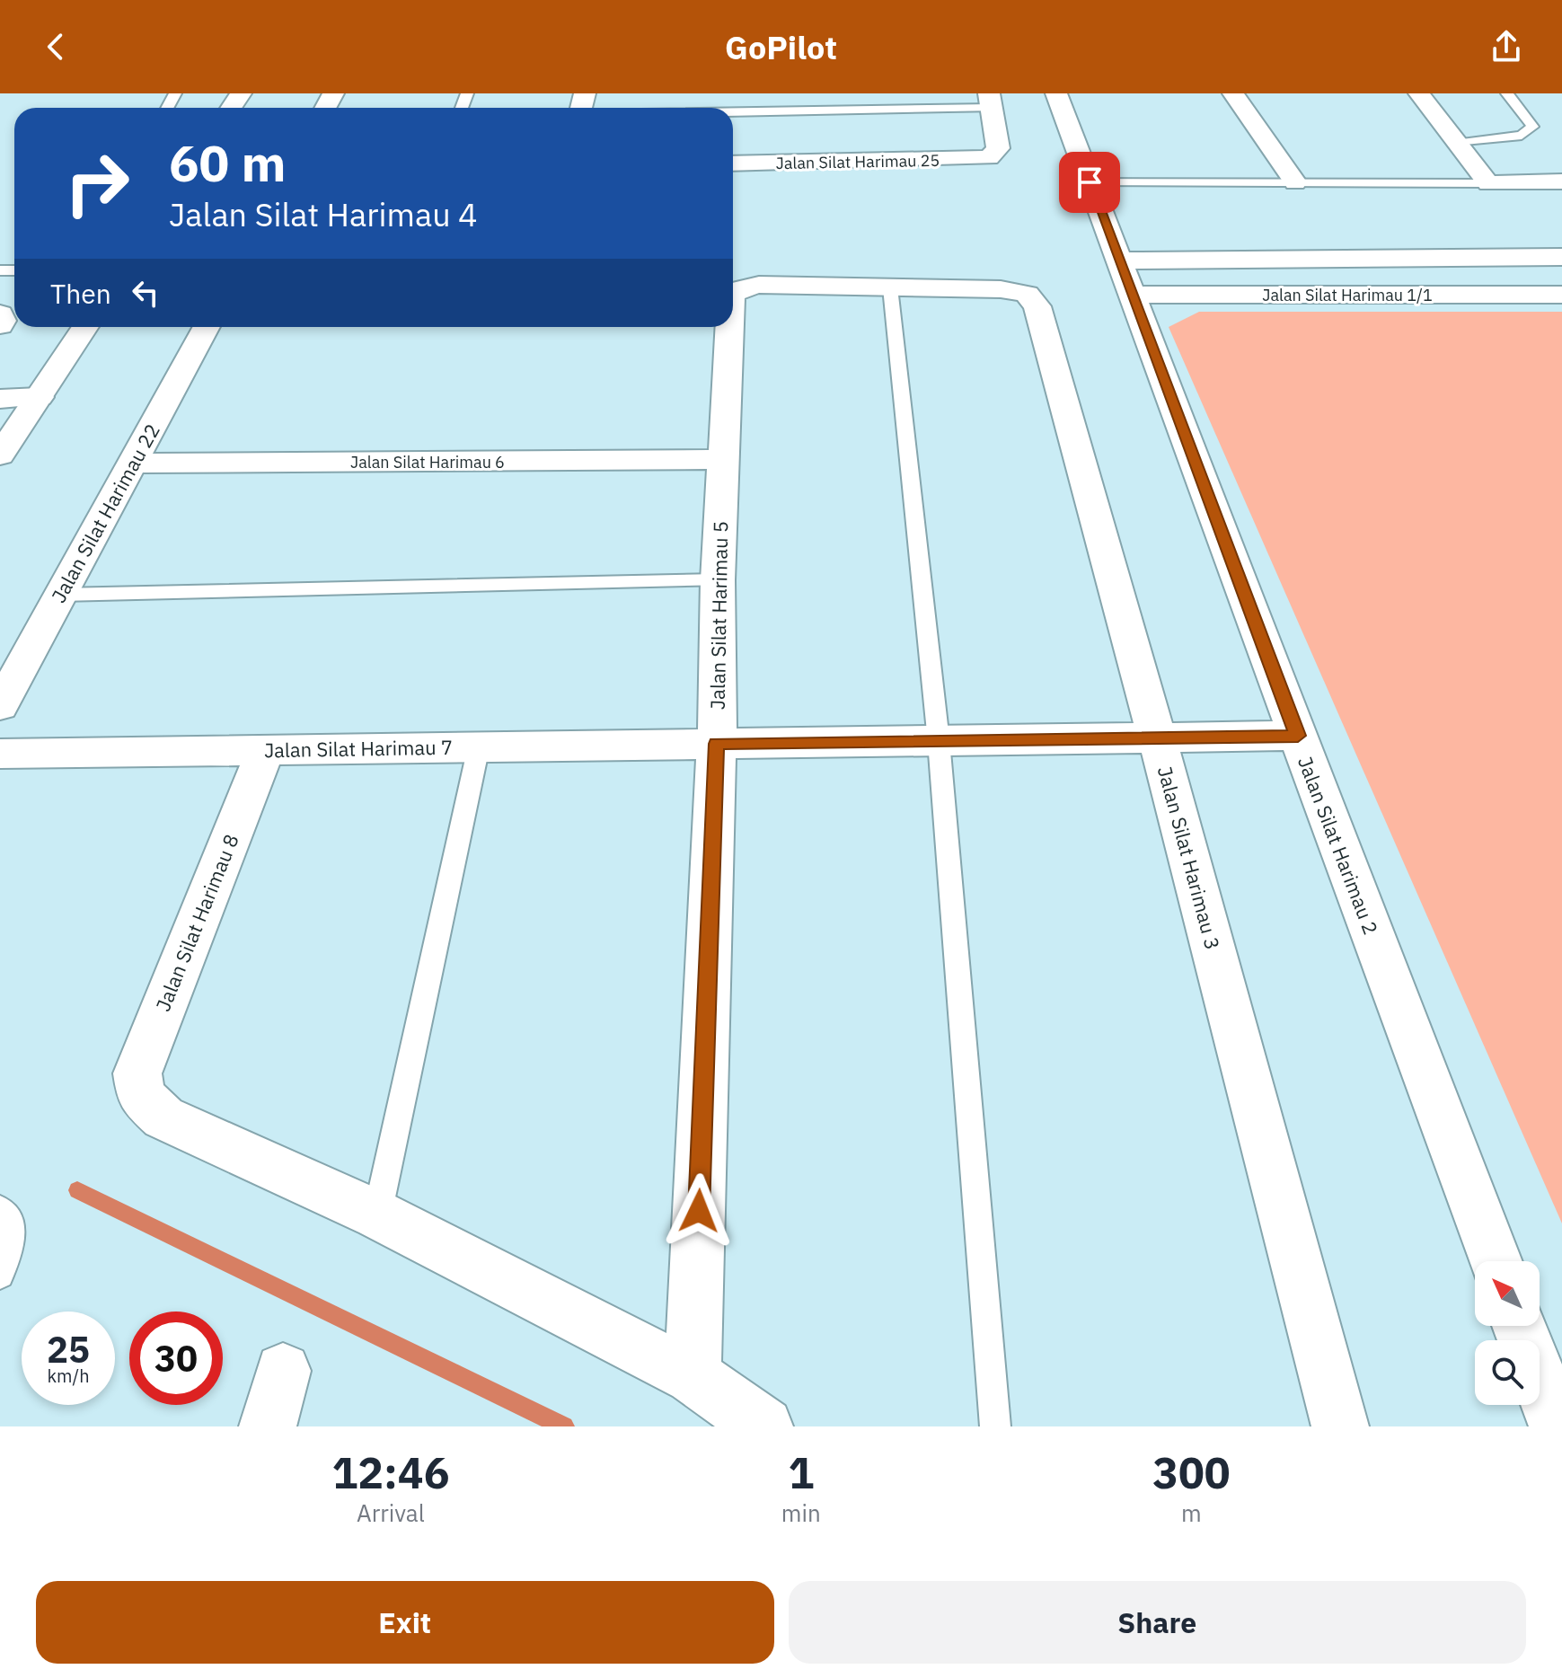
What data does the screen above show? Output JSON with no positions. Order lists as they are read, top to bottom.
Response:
{
  "streets": {
    "street": [
      "Jalan Silat Harimau 25",
      "Jalan Silat Harimau 1/1",
      "Jalan Silat Harimau 6",
      "Jalan Silat Harimau 22",
      "Jalan Silat Harimau 5",
      "Jalan Silat Harimau 7",
      "Jalan Silat Harimau 2",
      "Jalan Silat Harimau 3",
      "Jalan Silat Harimau 8"
    ]
  },
  "crossings": [
    ["Jalan Silat Harimau 1/1", "Jalan Silat Harimau 2"],
    ["Jalan Silat Harimau 6", "Jalan Silat Harimau 22"],
    ["Jalan Silat Harimau 6", "Jalan Silat Harimau 5"],
    ["Jalan Silat Harimau 5", "Jalan Silat Harimau 7"],
    ["Jalan Silat Harimau 5", "Jalan Silat Harimau 3"],
    ["Jalan Silat Harimau 7", "Jalan Silat Harimau 2"],
    ["Jalan Silat Harimau 7", "Jalan Silat Harimau 3"],
    ["Jalan Silat Harimau 7", "Jalan Silat Harimau 8"]
  ],
  "north": "top left",
  "page": {
    "header": "GoPilot",
    "turn": ["60 m", "Jalan Silat Harimau 4"],
    "then": "Then",
    "speed": "25 km/h",
    "limit": "30",
    "eta": [
      "12:46",
      "Arrival",
      "1",
      "min",
      "300",
      "m"
    ],
    "buttons": ["Exit", "Share"]
  }
}
